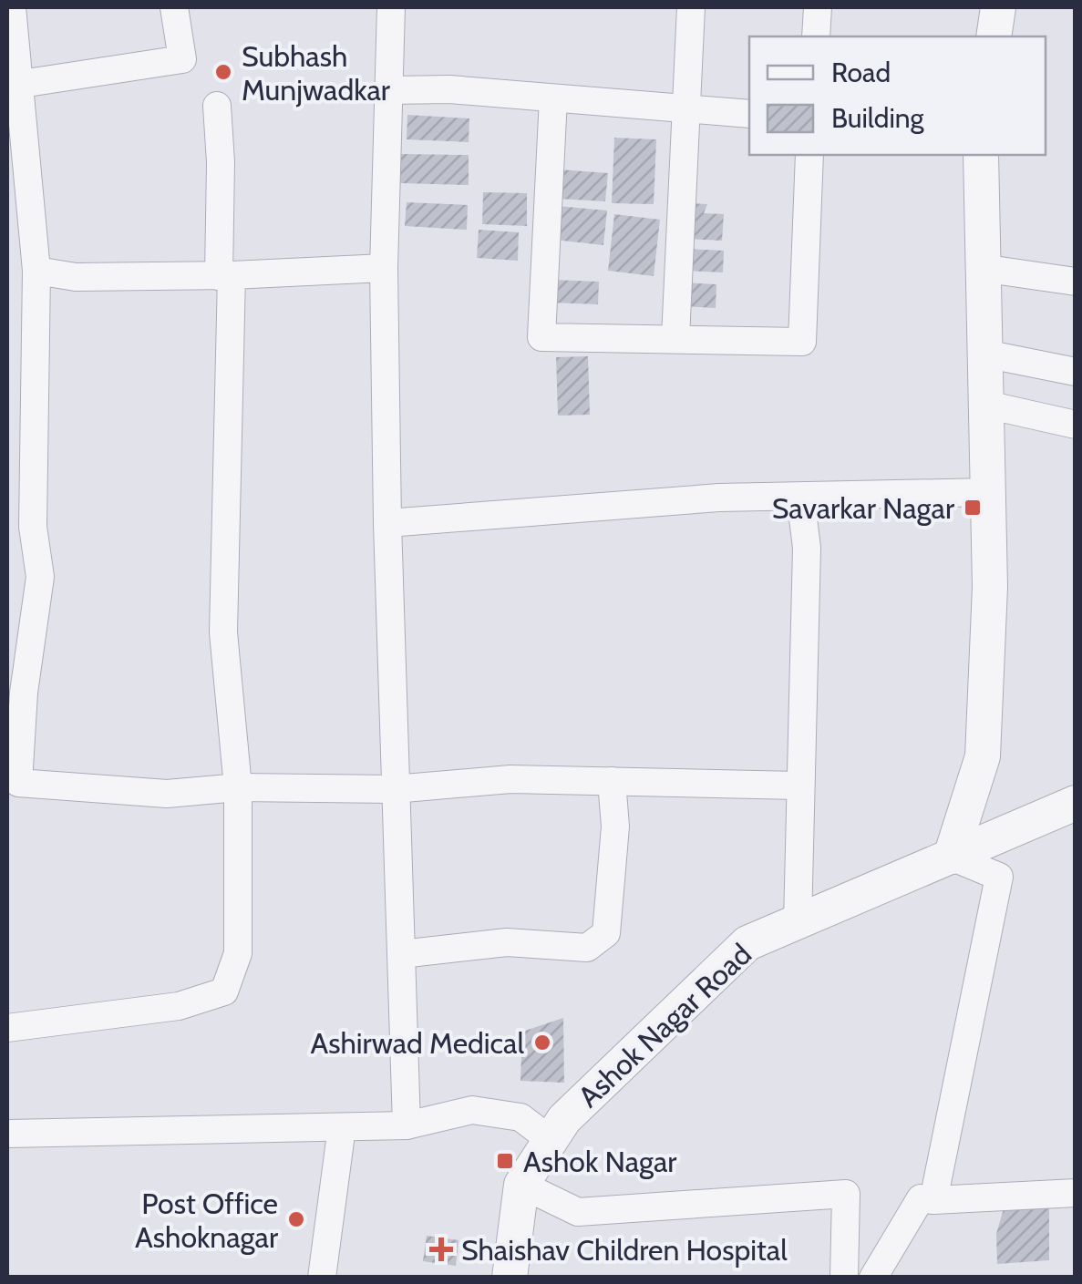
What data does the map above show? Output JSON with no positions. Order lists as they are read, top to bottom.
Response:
{
  "streets": {
    "street": ["Ashok Nagar Road"]
  },
  "places": {
    "other": ["Subhash Munjwadkar", "Ashirwad Medical", "Post Office Ashoknagar"],
    "transit": ["Savarkar Nagar", "Ashok Nagar"],
    "health": ["Shaishav Children Hospital"]
  },
  "legend": ["Road", "Building"]
}
